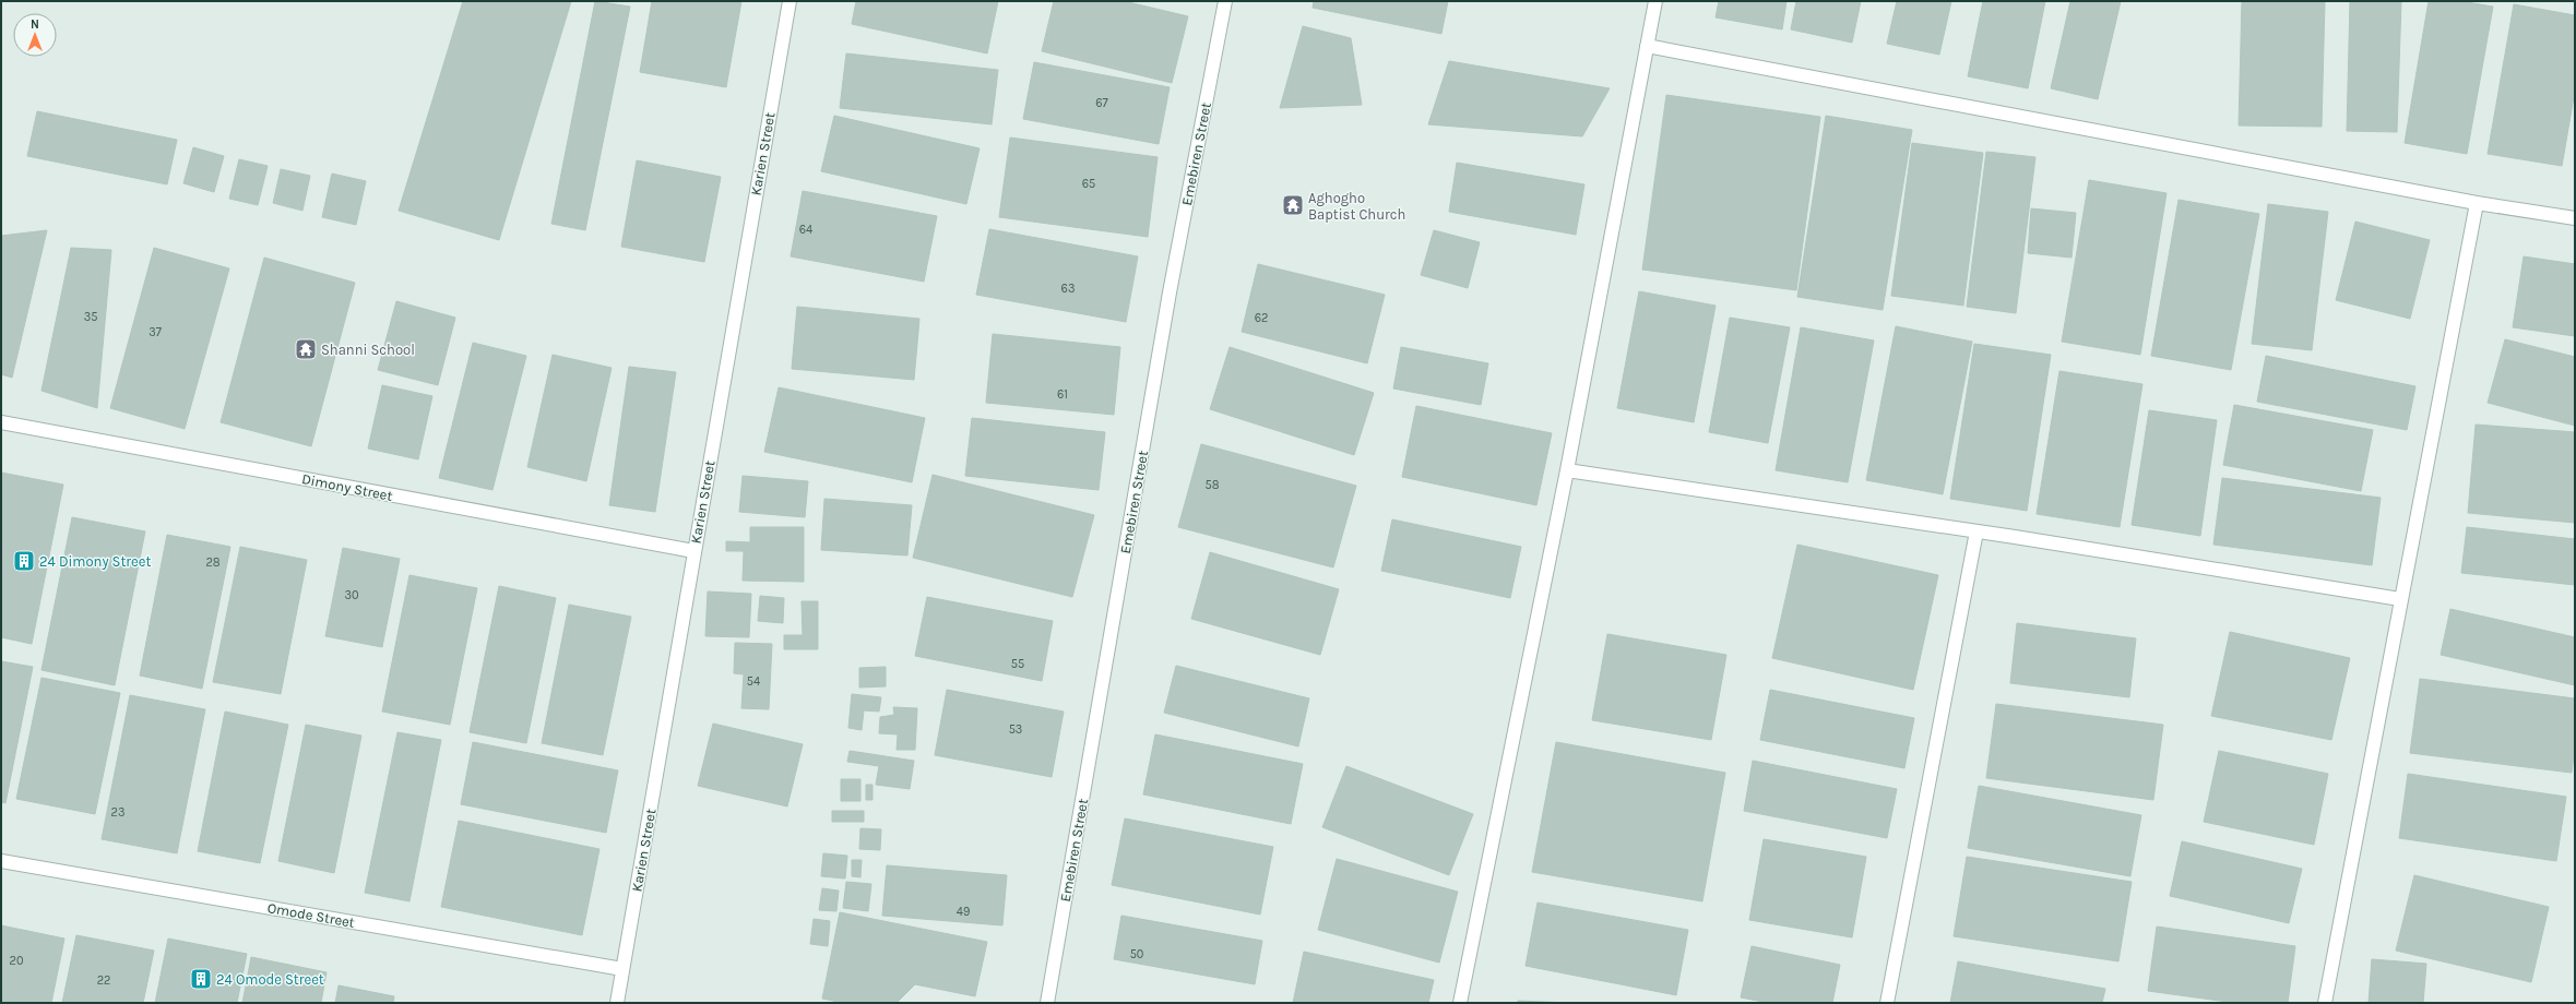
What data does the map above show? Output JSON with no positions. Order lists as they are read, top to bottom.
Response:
{
  "streets": {
    "street": [
      "Karien Street",
      "Emebiren Street",
      "Dimony Street",
      "Omode Street"
    ]
  },
  "crossings": [
    ["Karien Street", "Dimony Street"],
    ["Karien Street", "Omode Street"]
  ],
  "places": {
    "temple": ["Aghogho Baptist Church", "Shanni School"],
    "building": ["24 Dimony Street", "24 Omode Street"]
  },
  "house_numbers": [
    "67",
    "65",
    "64",
    "63",
    "35",
    "62",
    "37",
    "61",
    "58",
    "28",
    "30",
    "55",
    "54",
    "53",
    "23",
    "49",
    "50",
    "20",
    "22"
  ],
  "north": "top"
}
